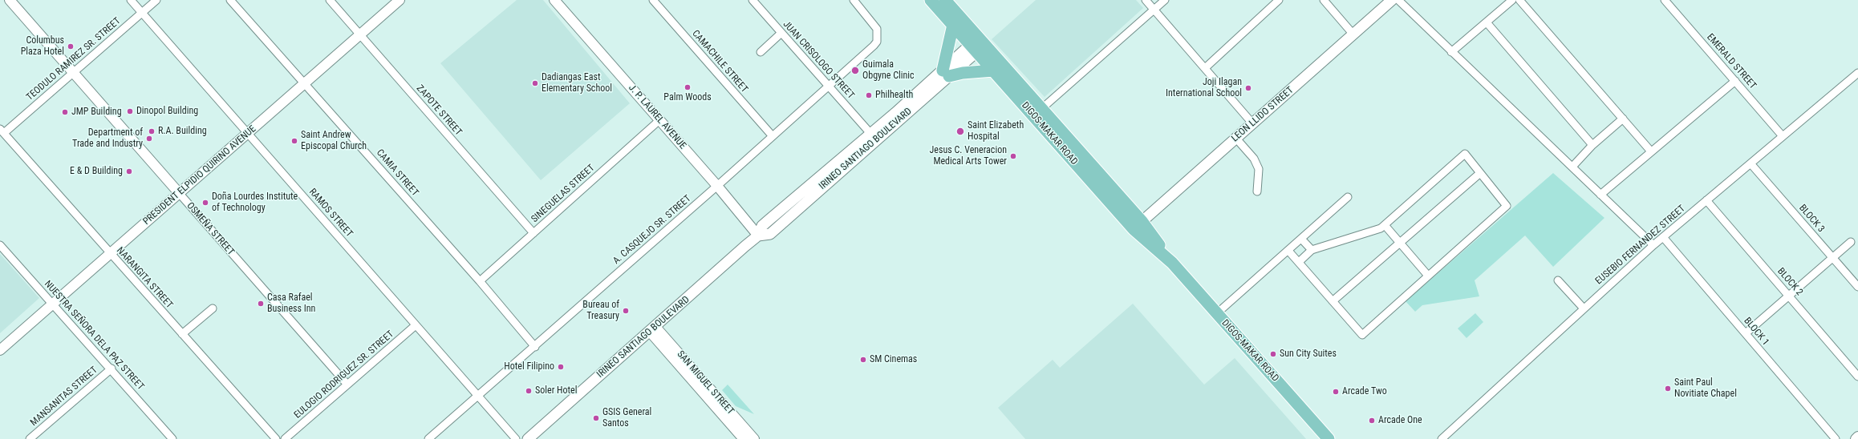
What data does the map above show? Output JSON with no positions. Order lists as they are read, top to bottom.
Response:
{
  "streets": {
    "main road": ["LEON LLIDO STREET", "DIGOS-MAKAR ROAD", "IRINEO SANTIAGO BOULEVARD"],
    "street": [
      "TEODULO RAMIREZ SR. STREET",
      "JUAN CRISOLOGO STREET",
      "CAMACHILE STREET",
      "EMERALD STREET",
      "ZAPOTE STREET",
      "J. P. LAUREL AVENUE",
      "CAMIA STREET",
      "PRESIDENT ELPIDIO QUIRINO AVENUE",
      "SINEGUELAS STREET",
      "RAMOS STREET",
      "BLOCK 3",
      "OSMEÑA STREET",
      "A. CASQUEJO SR. STREET",
      "EUSEBIO FERNANDEZ STREET",
      "NARANGITA STREET",
      "BLOCK 2",
      "BLOCK 1",
      "NUESTRA SEÑORA DELA PAZ STREET",
      "EULOGIO RODRIGUEZ SR. STREET",
      "SAN MIGUEL STREET",
      "MANSANITAS STREET"
    ]
  },
  "crossings": [
    ["TEODULO RAMIREZ SR. STREET", "RAMOS STREET"],
    ["TEODULO RAMIREZ SR. STREET", "OSMEÑA STREET"],
    ["TEODULO RAMIREZ SR. STREET", "NARANGITA STREET"],
    ["JUAN CRISOLOGO STREET", "IRINEO SANTIAGO BOULEVARD"],
    ["JUAN CRISOLOGO STREET", "A. CASQUEJO SR. STREET"],
    ["CAMACHILE STREET", "A. CASQUEJO SR. STREET"],
    ["EMERALD STREET", "EUSEBIO FERNANDEZ STREET"],
    ["ZAPOTE STREET", "PRESIDENT ELPIDIO QUIRINO AVENUE"],
    ["ZAPOTE STREET", "SINEGUELAS STREET"],
    ["LEON LLIDO STREET", "DIGOS-MAKAR ROAD"],
    ["J. P. LAUREL AVENUE", "IRINEO SANTIAGO BOULEVARD"],
    ["J. P. LAUREL AVENUE", "SINEGUELAS STREET"],
    ["J. P. LAUREL AVENUE", "A. CASQUEJO SR. STREET"],
    ["DIGOS-MAKAR ROAD", "IRINEO SANTIAGO BOULEVARD"],
    ["IRINEO SANTIAGO BOULEVARD", "SAN MIGUEL STREET"],
    ["CAMIA STREET", "PRESIDENT ELPIDIO QUIRINO AVENUE"],
    ["CAMIA STREET", "SINEGUELAS STREET"],
    ["CAMIA STREET", "A. CASQUEJO SR. STREET"],
    ["PRESIDENT ELPIDIO QUIRINO AVENUE", "RAMOS STREET"],
    ["PRESIDENT ELPIDIO QUIRINO AVENUE", "OSMEÑA STREET"],
    ["PRESIDENT ELPIDIO QUIRINO AVENUE", "NARANGITA STREET"],
    ["PRESIDENT ELPIDIO QUIRINO AVENUE", "NUESTRA SEÑORA DELA PAZ STREET"],
    ["RAMOS STREET", "A. CASQUEJO SR. STREET"],
    ["RAMOS STREET", "EULOGIO RODRIGUEZ SR. STREET"],
    ["BLOCK 3", "EUSEBIO FERNANDEZ STREET"],
    ["OSMEÑA STREET", "EULOGIO RODRIGUEZ SR. STREET"],
    ["EUSEBIO FERNANDEZ STREET", "BLOCK 2"],
    ["EUSEBIO FERNANDEZ STREET", "BLOCK 1"],
    ["NUESTRA SEÑORA DELA PAZ STREET", "MANSANITAS STREET"]
  ],
  "places": [
    "Columbus Plaza Hotel",
    "Guimala Obgyne Clinic",
    "Dadiangas East Elementary School",
    "Palm Woods",
    "Joji Ilagan International School",
    "Philhealth",
    "Dinopol Building",
    "JMP Building",
    "R.A. Building",
    "Saint Elizabeth Hospital",
    "Department of Trade and Industry",
    "Saint Andrew Episcopal Church",
    "Jesus C. Veneracion Medical Arts Tower",
    "E & D Building",
    "Doña Lourdes Institute of Technology",
    "Casa Rafael Business Inn",
    "Bureau of Treasury",
    "Sun City Suites",
    "SM Cinemas",
    "Hotel Filipino",
    "Saint Paul Novitiate Chapel",
    "Soler Hotel",
    "Arcade Two",
    "GSIS General Santos",
    "Arcade One"
  ]
}
